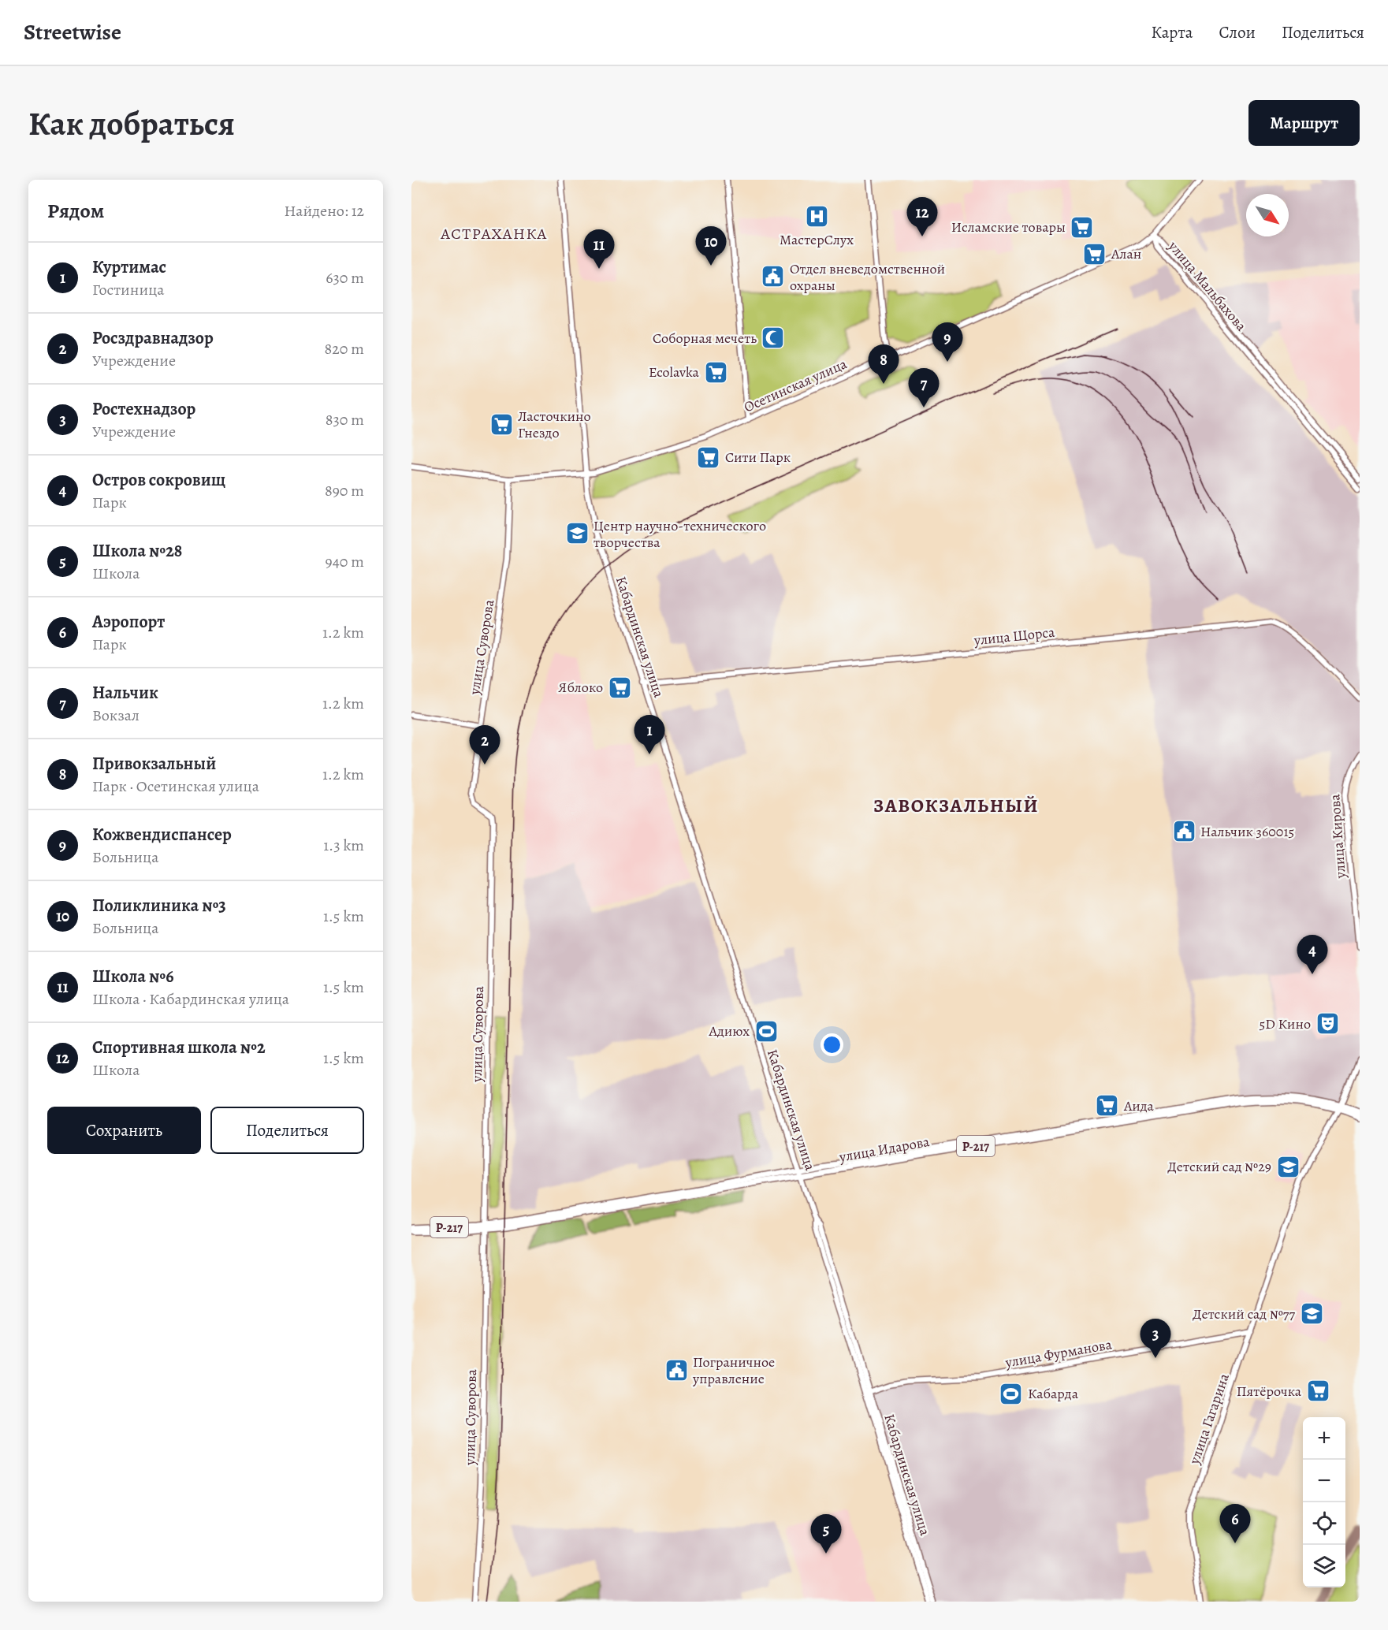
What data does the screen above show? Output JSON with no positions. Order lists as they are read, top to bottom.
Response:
{
  "streets": {
    "main road": [
      "улица Мальбахова",
      "Осетинская улица",
      "улица Щорса",
      "Кабардинская улица",
      "улица Суворова",
      "улица Кирова",
      "Р-217",
      "улица Идарова",
      "улица Фурманова",
      "улица Гагарина"
    ]
  },
  "crossings": [
    ["улица Мальбахова", "Осетинская улица"],
    ["Осетинская улица", "Кабардинская улица"],
    ["Осетинская улица", "улица Суворова"],
    ["улица Щорса", "Кабардинская улица"],
    ["Кабардинская улица", "улица Идарова"],
    ["Кабардинская улица", "улица Фурманова"],
    ["улица Суворова", "улица Идарова"],
    ["улица Идарова", "улица Гагарина"],
    ["улица Фурманова", "улица Гагарина"]
  ],
  "districts": ["АСТРАХАНКА", "ЗАВОКЗАЛЬНЫЙ"],
  "places": {
    "hospital": ["МастерСлух"],
    "supermarket": [
      "Исламские товары",
      "Алан",
      "Ecolavka",
      "Ласточкино Гнездо",
      "Сити Парк",
      "Яблоко",
      "Аида",
      "Пятёрочка"
    ],
    "public building": ["Отдел вневедомственной охраны", "Нальчик 360015", "Пограничное управление"],
    "mosque": ["Соборная мечеть"],
    "school or university": ["Центр научно-технического творчества", "Детский сад №29", "Детский сад №77"],
    "theatre": ["5D Кино"],
    "sports": ["Адиюх", "Кабарда"]
  },
  "north": "bottom right",
  "page": {
    "header": "Streetwise",
    "nav": ["Карта", "Слои", "Поделиться"],
    "buttons": [
      "Маршрут",
      ["Сохранить", "Поделиться"]
    ],
    "title": "Как добраться",
    "heading": ["Рядом", "Найдено: 12"],
    "pins": [
      "12",
      "10",
      "11",
      "9",
      "8",
      "7",
      "1",
      "2",
      "4",
      "3",
      "6",
      "5"
    ],
    "list": [
      {
        "mark": "1",
        "name": "Куртимас",
        "note": "Гостиница",
        "value": "630 m"
      },
      {
        "mark": "2",
        "name": "Росздравнадзор",
        "note": "Учреждение",
        "value": "820 m"
      },
      {
        "mark": "3",
        "name": "Ростехнадзор",
        "note": "Учреждение",
        "value": "830 m"
      },
      {
        "mark": "4",
        "name": "Остров сокровищ",
        "note": "Парк",
        "value": "890 m"
      },
      {
        "mark": "5",
        "name": "Школа №28",
        "note": "Школа",
        "value": "940 m"
      },
      {
        "mark": "6",
        "name": "Аэропорт",
        "note": "Парк",
        "value": "1.2 km"
      },
      {
        "mark": "7",
        "name": "Нальчик",
        "note": "Вокзал",
        "value": "1.2 km"
      },
      {
        "mark": "8",
        "name": "Привокзальный",
        "note": "Парк · Осетинская улица",
        "value": "1.2 km"
      },
      {
        "mark": "9",
        "name": "Кожвендиспансер",
        "note": "Больница",
        "value": "1.3 km"
      },
      {
        "mark": "10",
        "name": "Поликлиника №3",
        "note": "Больница",
        "value": "1.5 km"
      },
      {
        "mark": "11",
        "name": "Школа №6",
        "note": "Школа · Кабардинская улица",
        "value": "1.5 km"
      },
      {
        "mark": "12",
        "name": "Спортивная школа №2",
        "note": "Школа",
        "value": "1.5 km"
      }
    ],
    "map_buttons": ["+", "−"]
  }
}
